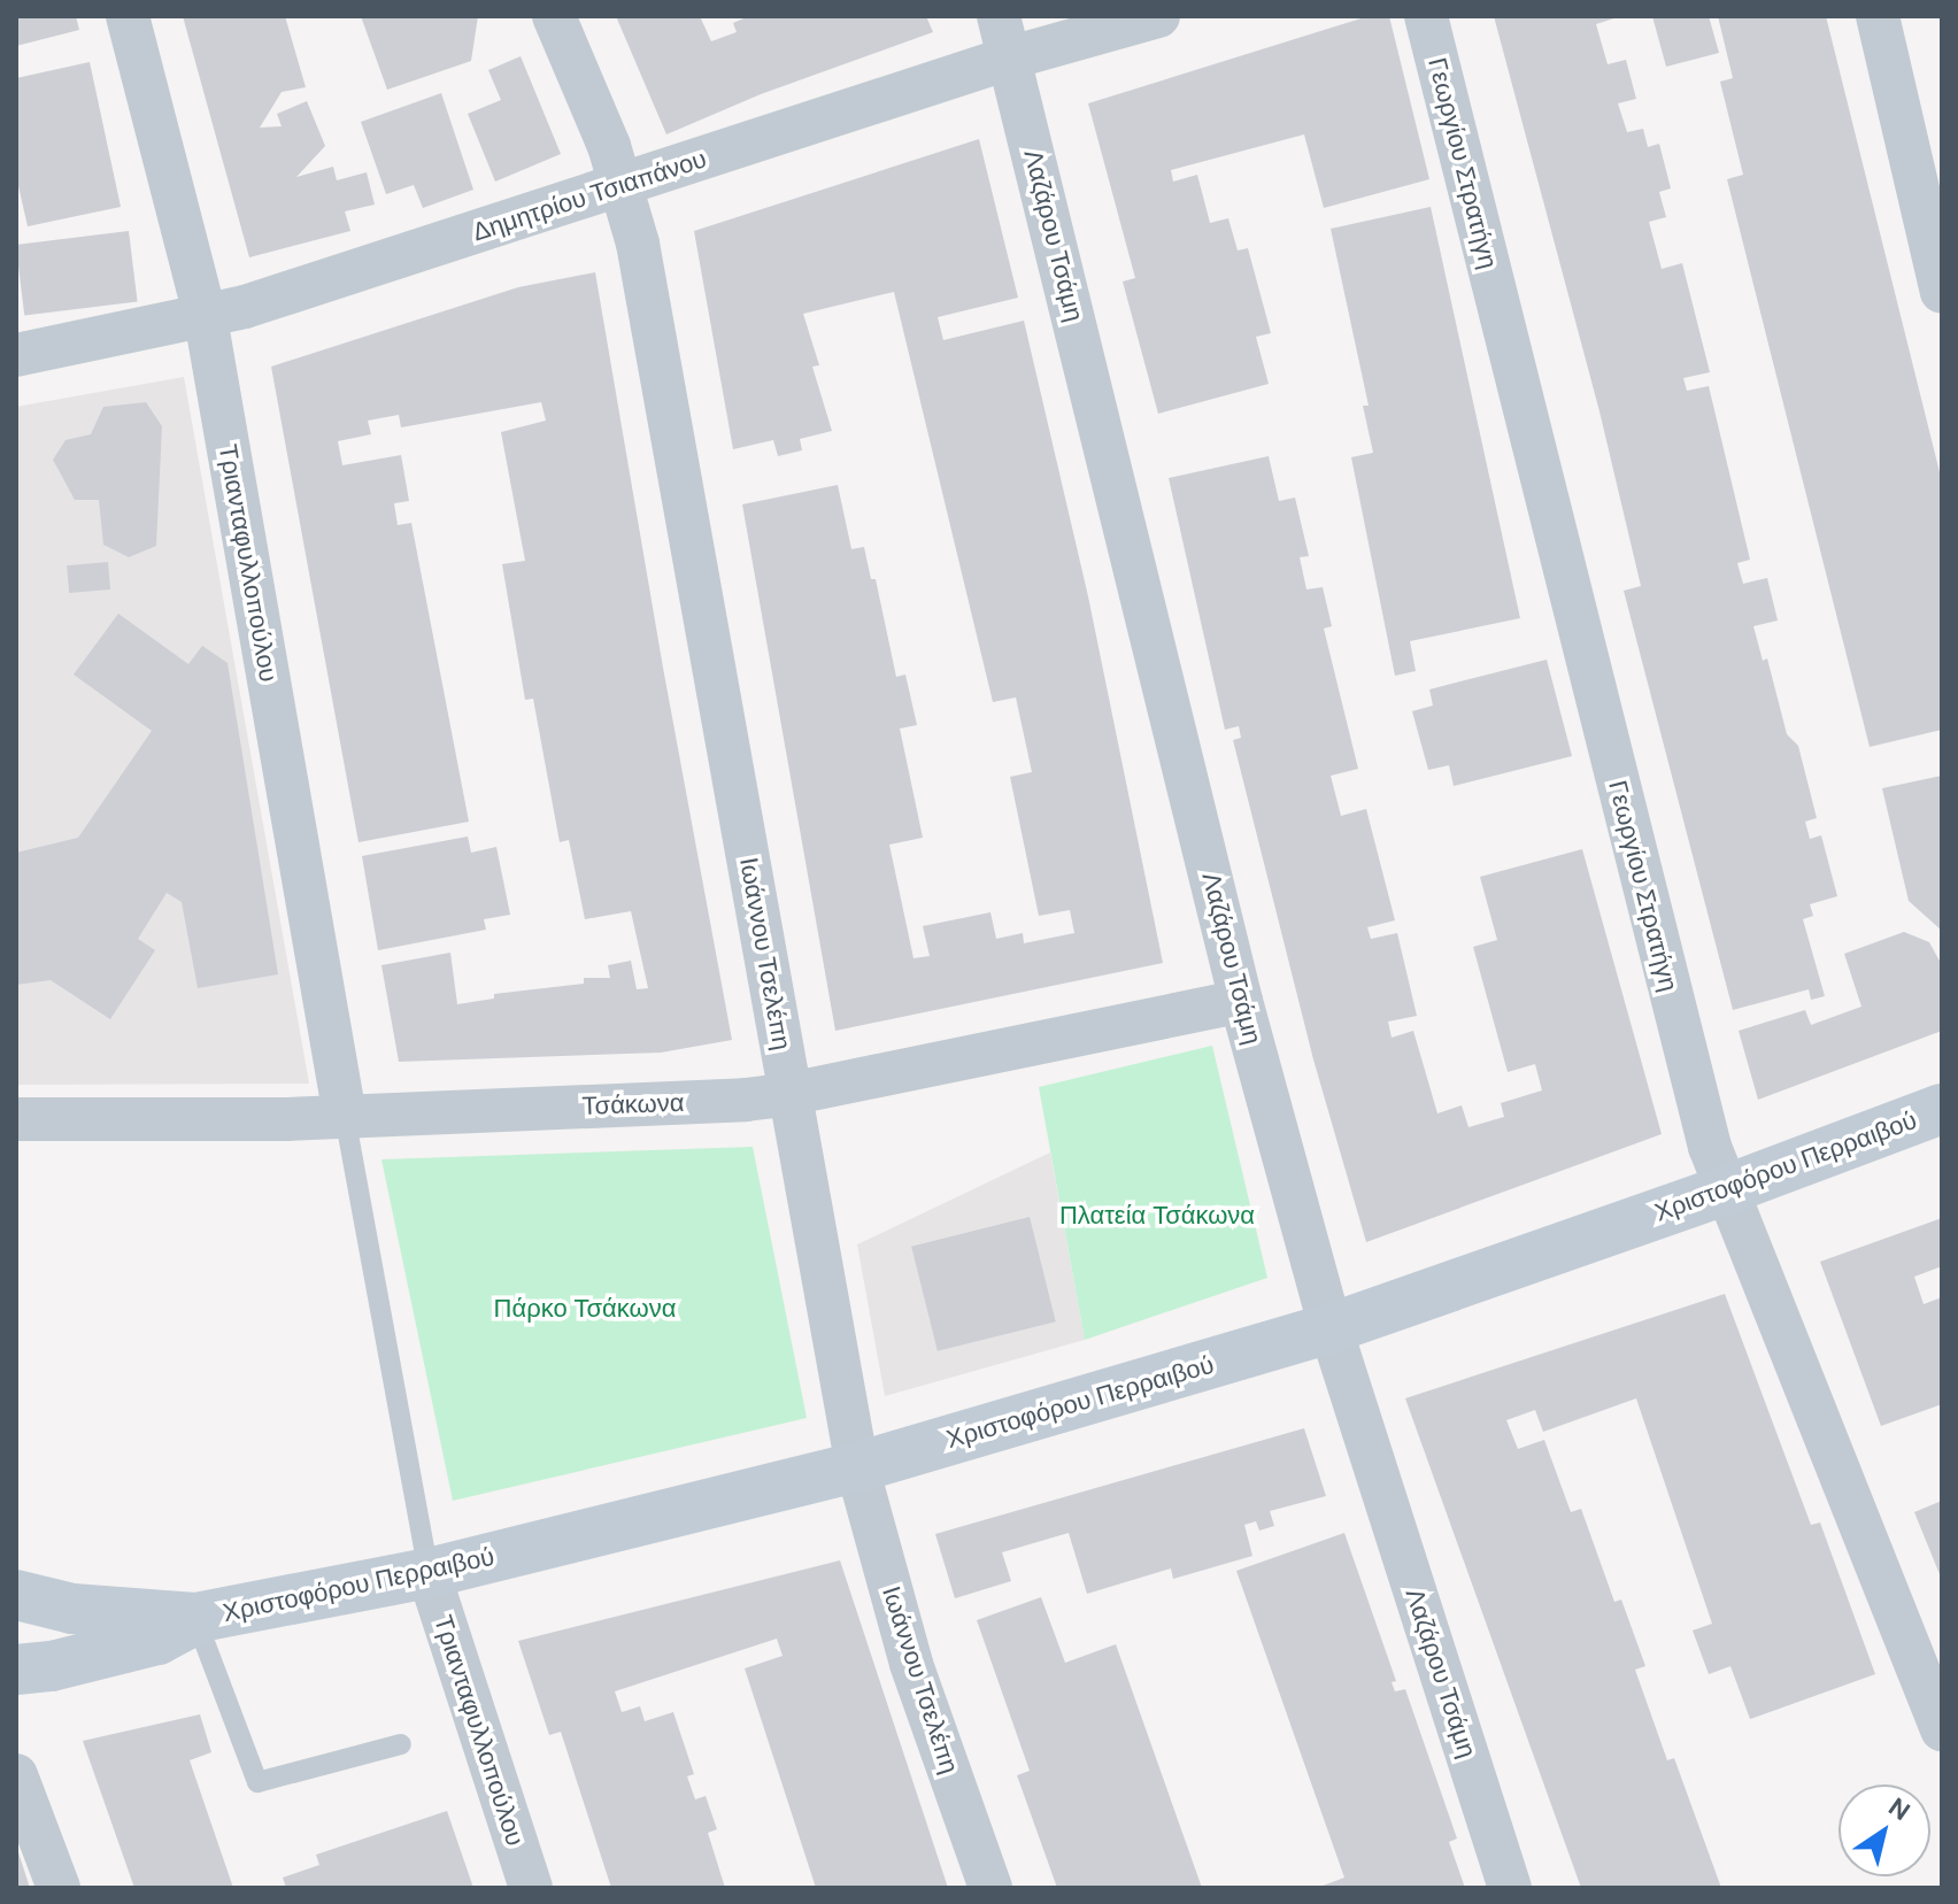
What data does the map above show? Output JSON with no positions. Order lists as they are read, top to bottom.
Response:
{
  "streets": {
    "street": [
      "Γεωργίου Στρατήγη",
      "Δημητρίου Τσιαπάνου",
      "Λαζάρου Τσάμη",
      "Τριανταφυλλοπούλου",
      "Ιωάννου Τσελέπη",
      "Τσάκωνα",
      "Χριστοφόρου Περραιβού"
    ]
  },
  "crossings": [
    ["Γεωργίου Στρατήγη", "Χριστοφόρου Περραιβού"],
    ["Δημητρίου Τσιαπάνου", "Λαζάρου Τσάμη"],
    ["Δημητρίου Τσιαπάνου", "Τριανταφυλλοπούλου"],
    ["Δημητρίου Τσιαπάνου", "Ιωάννου Τσελέπη"],
    ["Λαζάρου Τσάμη", "Τσάκωνα"],
    ["Λαζάρου Τσάμη", "Χριστοφόρου Περραιβού"],
    ["Τριανταφυλλοπούλου", "Τσάκωνα"],
    ["Τριανταφυλλοπούλου", "Χριστοφόρου Περραιβού"],
    ["Ιωάννου Τσελέπη", "Τσάκωνα"],
    ["Ιωάννου Τσελέπη", "Χριστοφόρου Περραιβού"]
  ],
  "parks": ["Πλατεία Τσάκωνα", "Πάρκο Τσάκωνα"],
  "north": "top right"
}
